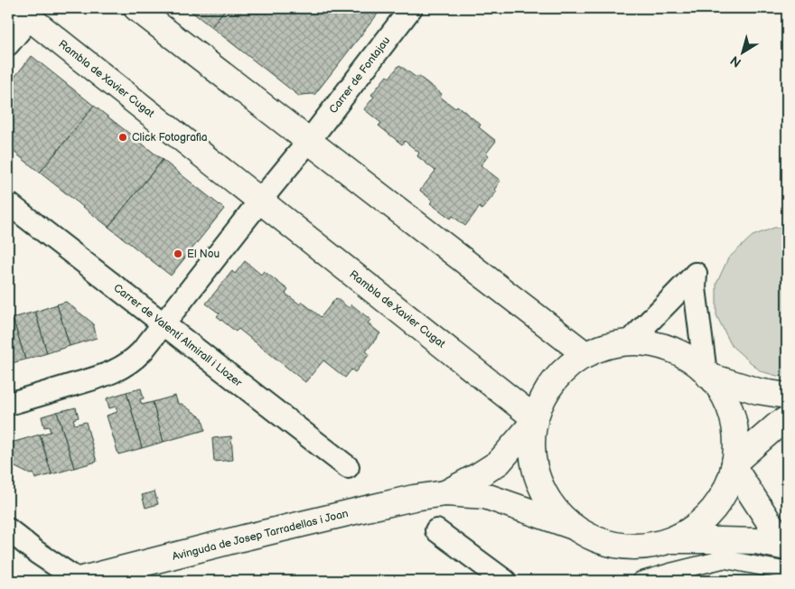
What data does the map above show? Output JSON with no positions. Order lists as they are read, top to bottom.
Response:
{
  "streets": {
    "main road": ["Rambla de Xavier Cugat", "Avinguda de Josep Tarradellas i Joan"],
    "street": ["Carrer de Fontajau", "Carrer de Valentí Almirall i Llozer"]
  },
  "crossings": [
    ["Rambla de Xavier Cugat", "Avinguda de Josep Tarradellas i Joan"]
  ],
  "places": ["Click Fotografia", "El Nou"],
  "north": "bottom left"
}
